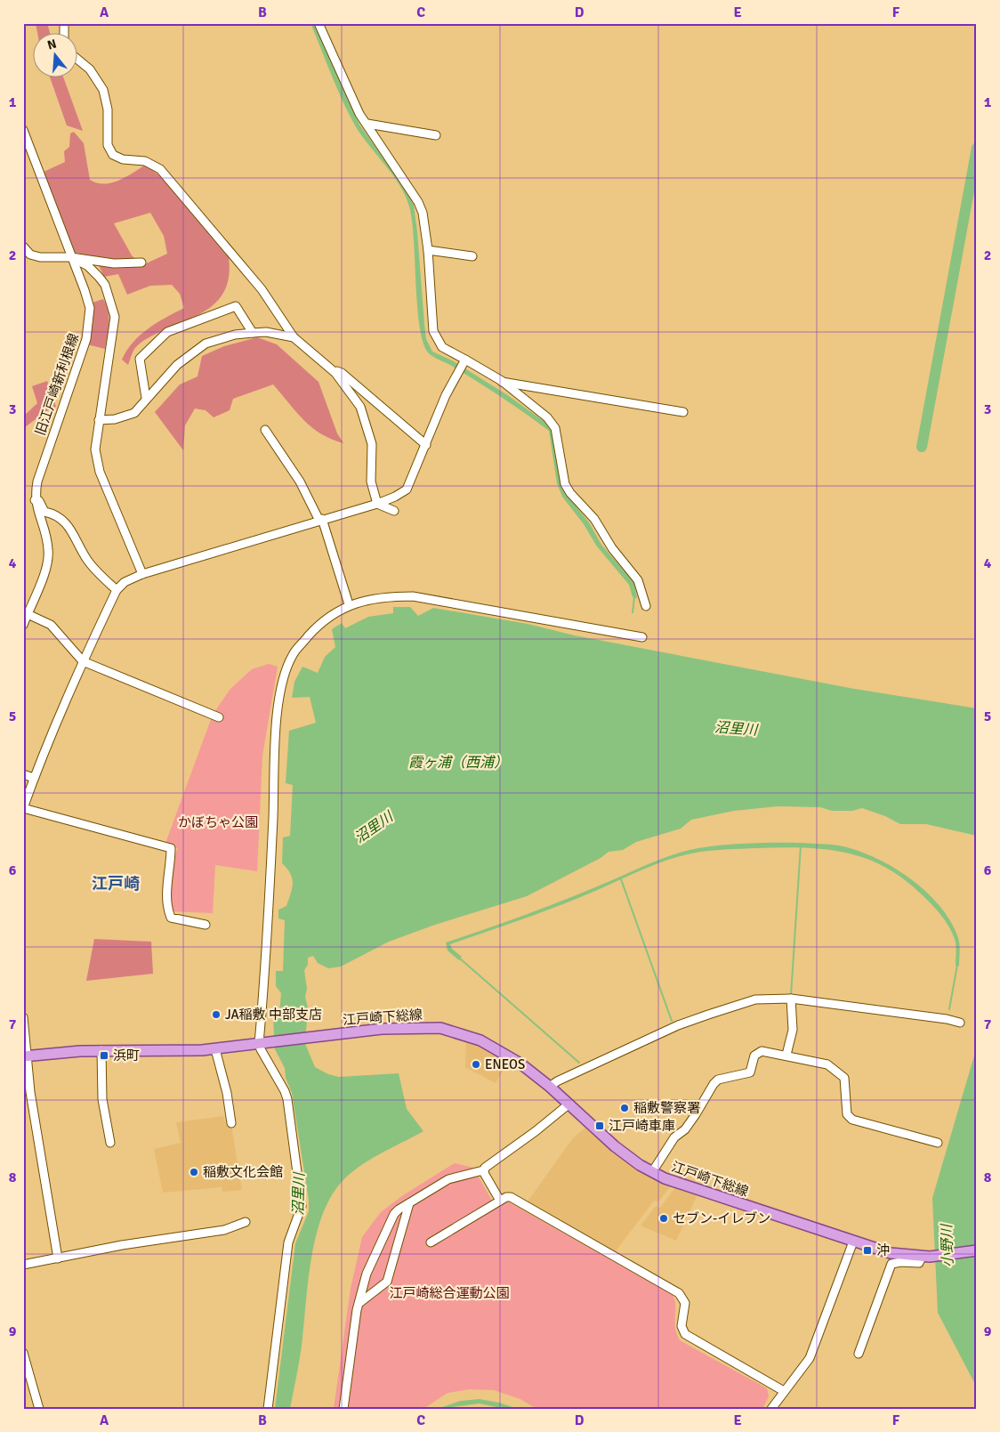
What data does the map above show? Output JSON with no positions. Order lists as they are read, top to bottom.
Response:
{
  "streets": {
    "main road": ["江戸崎下総線"],
    "street": ["旧江戸崎新利根線"]
  },
  "districts": ["江戸崎"],
  "water": ["沼里川", "霞ヶ浦（西浦）", "小野川"],
  "parks": ["かぼちゃ公園", "江戸崎総合運動公園"],
  "places": {
    "other": [
      "JA稲敷 中部支店",
      "ENEOS",
      "稲敷警察署",
      "稲敷文化会館",
      "セブン-イレブン"
    ],
    "transit": ["浜町", "江戸崎車庫", "沖"]
  },
  "north": "top",
  "grid": {
    "columns": [
      "A",
      "B",
      "C",
      "D",
      "E",
      "F"
    ],
    "rows": [
      "1",
      "2",
      "3",
      "4",
      "5",
      "6",
      "7",
      "8",
      "9"
    ]
  }
}
